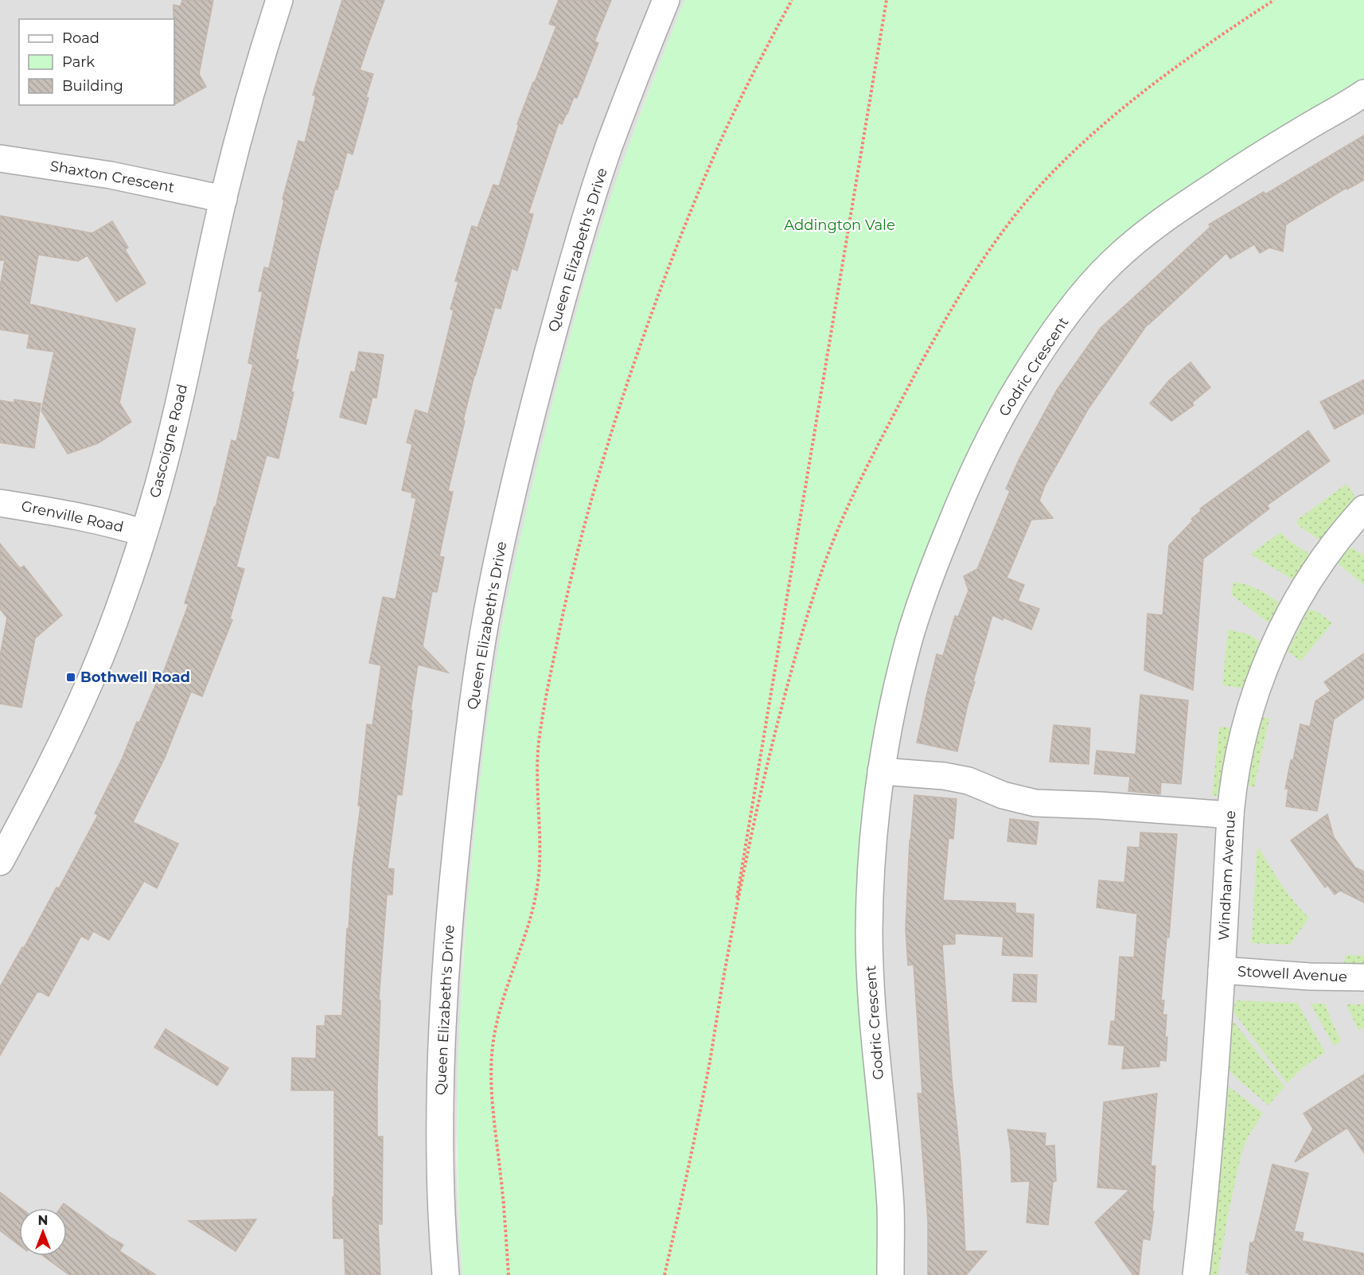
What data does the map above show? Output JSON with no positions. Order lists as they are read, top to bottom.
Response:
{
  "streets": {
    "street": [
      "Shaxton Crescent",
      "Queen Elizabeth's Drive",
      "Godric Crescent",
      "Gascoigne Road",
      "Grenville Road",
      "Windham Avenue",
      "Stowell Avenue"
    ]
  },
  "crossings": [
    ["Shaxton Crescent", "Gascoigne Road"],
    ["Gascoigne Road", "Grenville Road"],
    ["Windham Avenue", "Stowell Avenue"]
  ],
  "parks": ["Addington Vale"],
  "places": {
    "transit": ["Bothwell Road"]
  },
  "legend": ["Road", "Park", "Building"],
  "north": "top"
}
